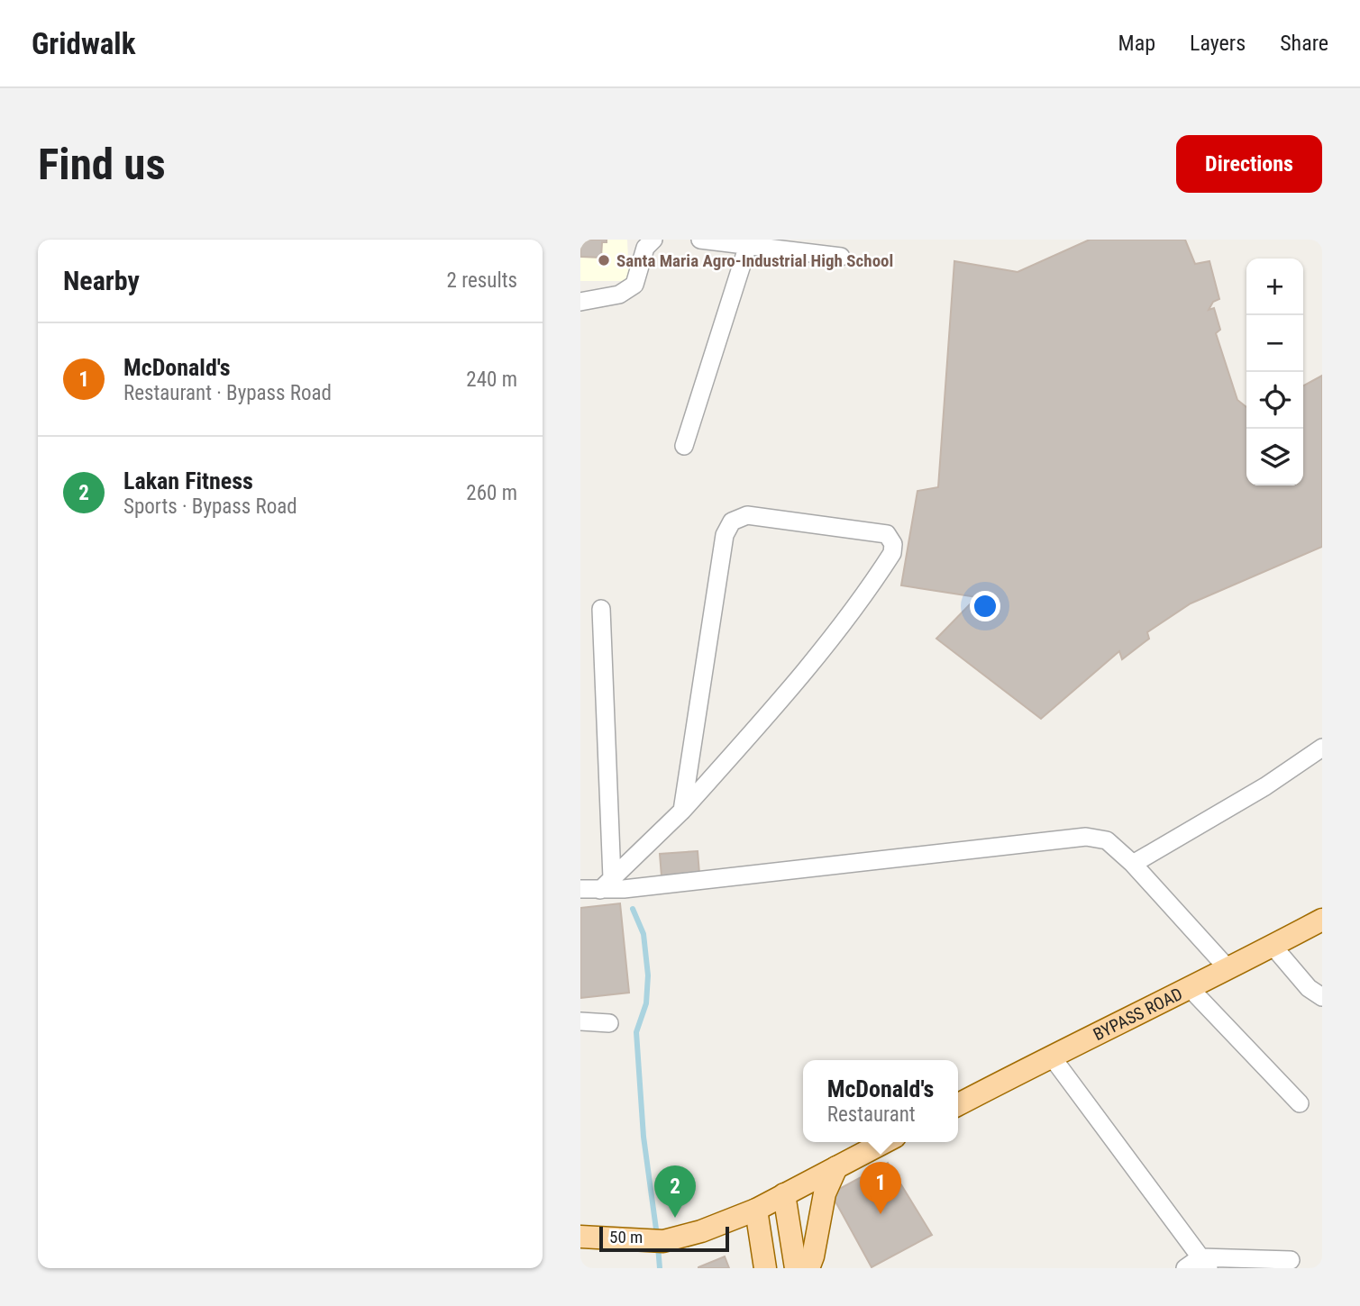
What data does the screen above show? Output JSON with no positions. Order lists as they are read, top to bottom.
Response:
{
  "streets": {
    "main road": ["BYPASS ROAD"]
  },
  "places": ["Santa Maria Agro-Industrial High School"],
  "scale_bar": "50 m",
  "page": {
    "header": "Gridwalk",
    "nav": ["Map", "Layers", "Share"],
    "buttons": "Directions",
    "title": "Find us",
    "heading": ["Nearby", "2 results"],
    "map_buttons": ["+", "−"],
    "list": [
      {
        "mark": "1",
        "name": "McDonald's",
        "note": "Restaurant · Bypass Road",
        "value": "240 m"
      },
      {
        "mark": "2",
        "name": "Lakan Fitness",
        "note": "Sports · Bypass Road",
        "value": "260 m"
      }
    ],
    "popup": ["McDonald's", "Restaurant"],
    "pins": ["1", "2"],
    "scale": "50 m"
  }
}
